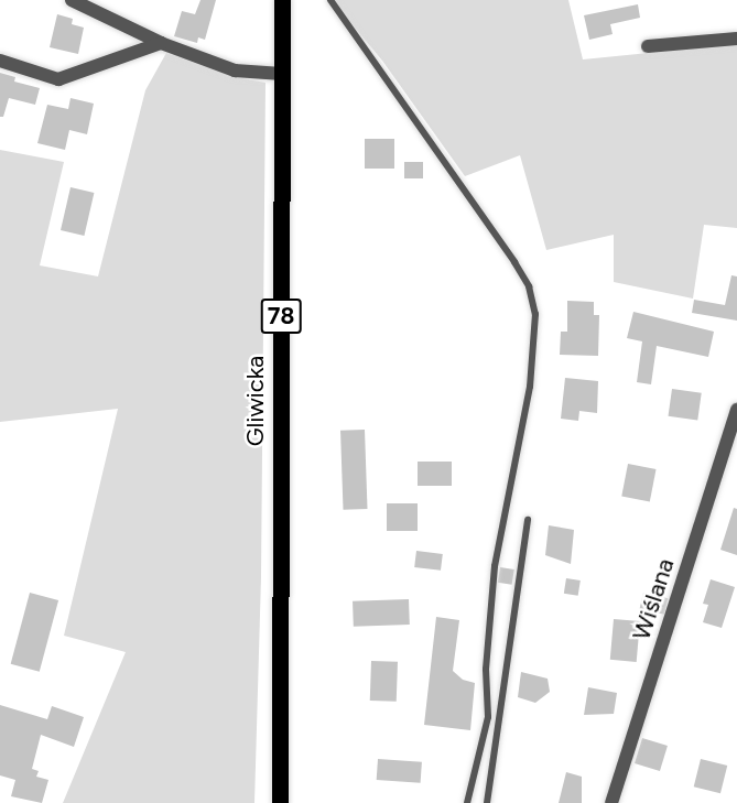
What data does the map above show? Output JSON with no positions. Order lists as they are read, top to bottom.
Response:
{
  "streets": {
    "main road": ["78", "Gliwicka"],
    "street": ["Wiślana"]
  }
}
